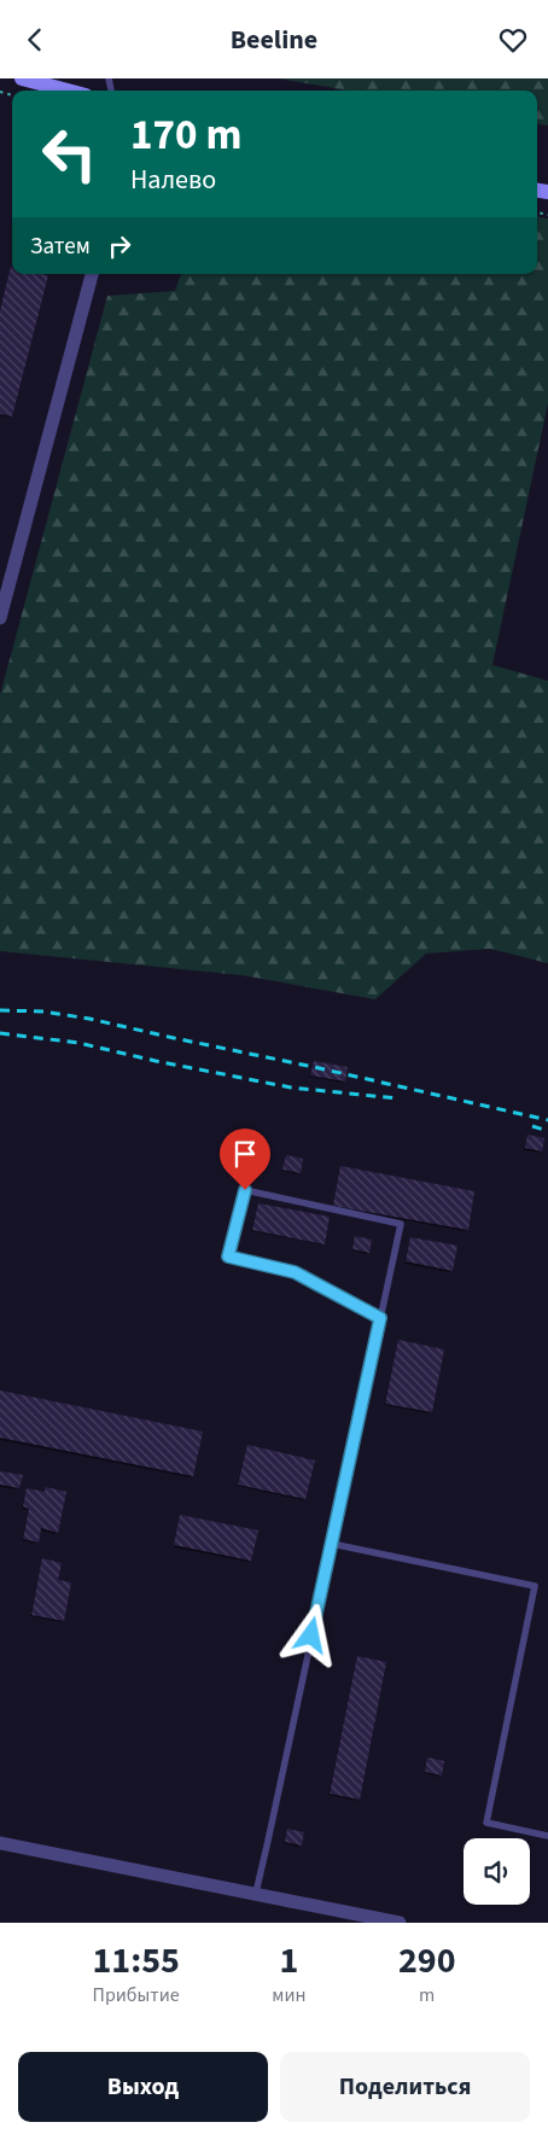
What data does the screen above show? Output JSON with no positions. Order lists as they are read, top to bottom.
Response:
{
  "page": {
    "header": "Beeline",
    "turn": ["170 m", "Налево"],
    "then": "Затем",
    "eta": [
      "11:55",
      "Прибытие",
      "1",
      "мин",
      "290",
      "m"
    ],
    "buttons": ["Выход", "Поделиться"]
  }
}
